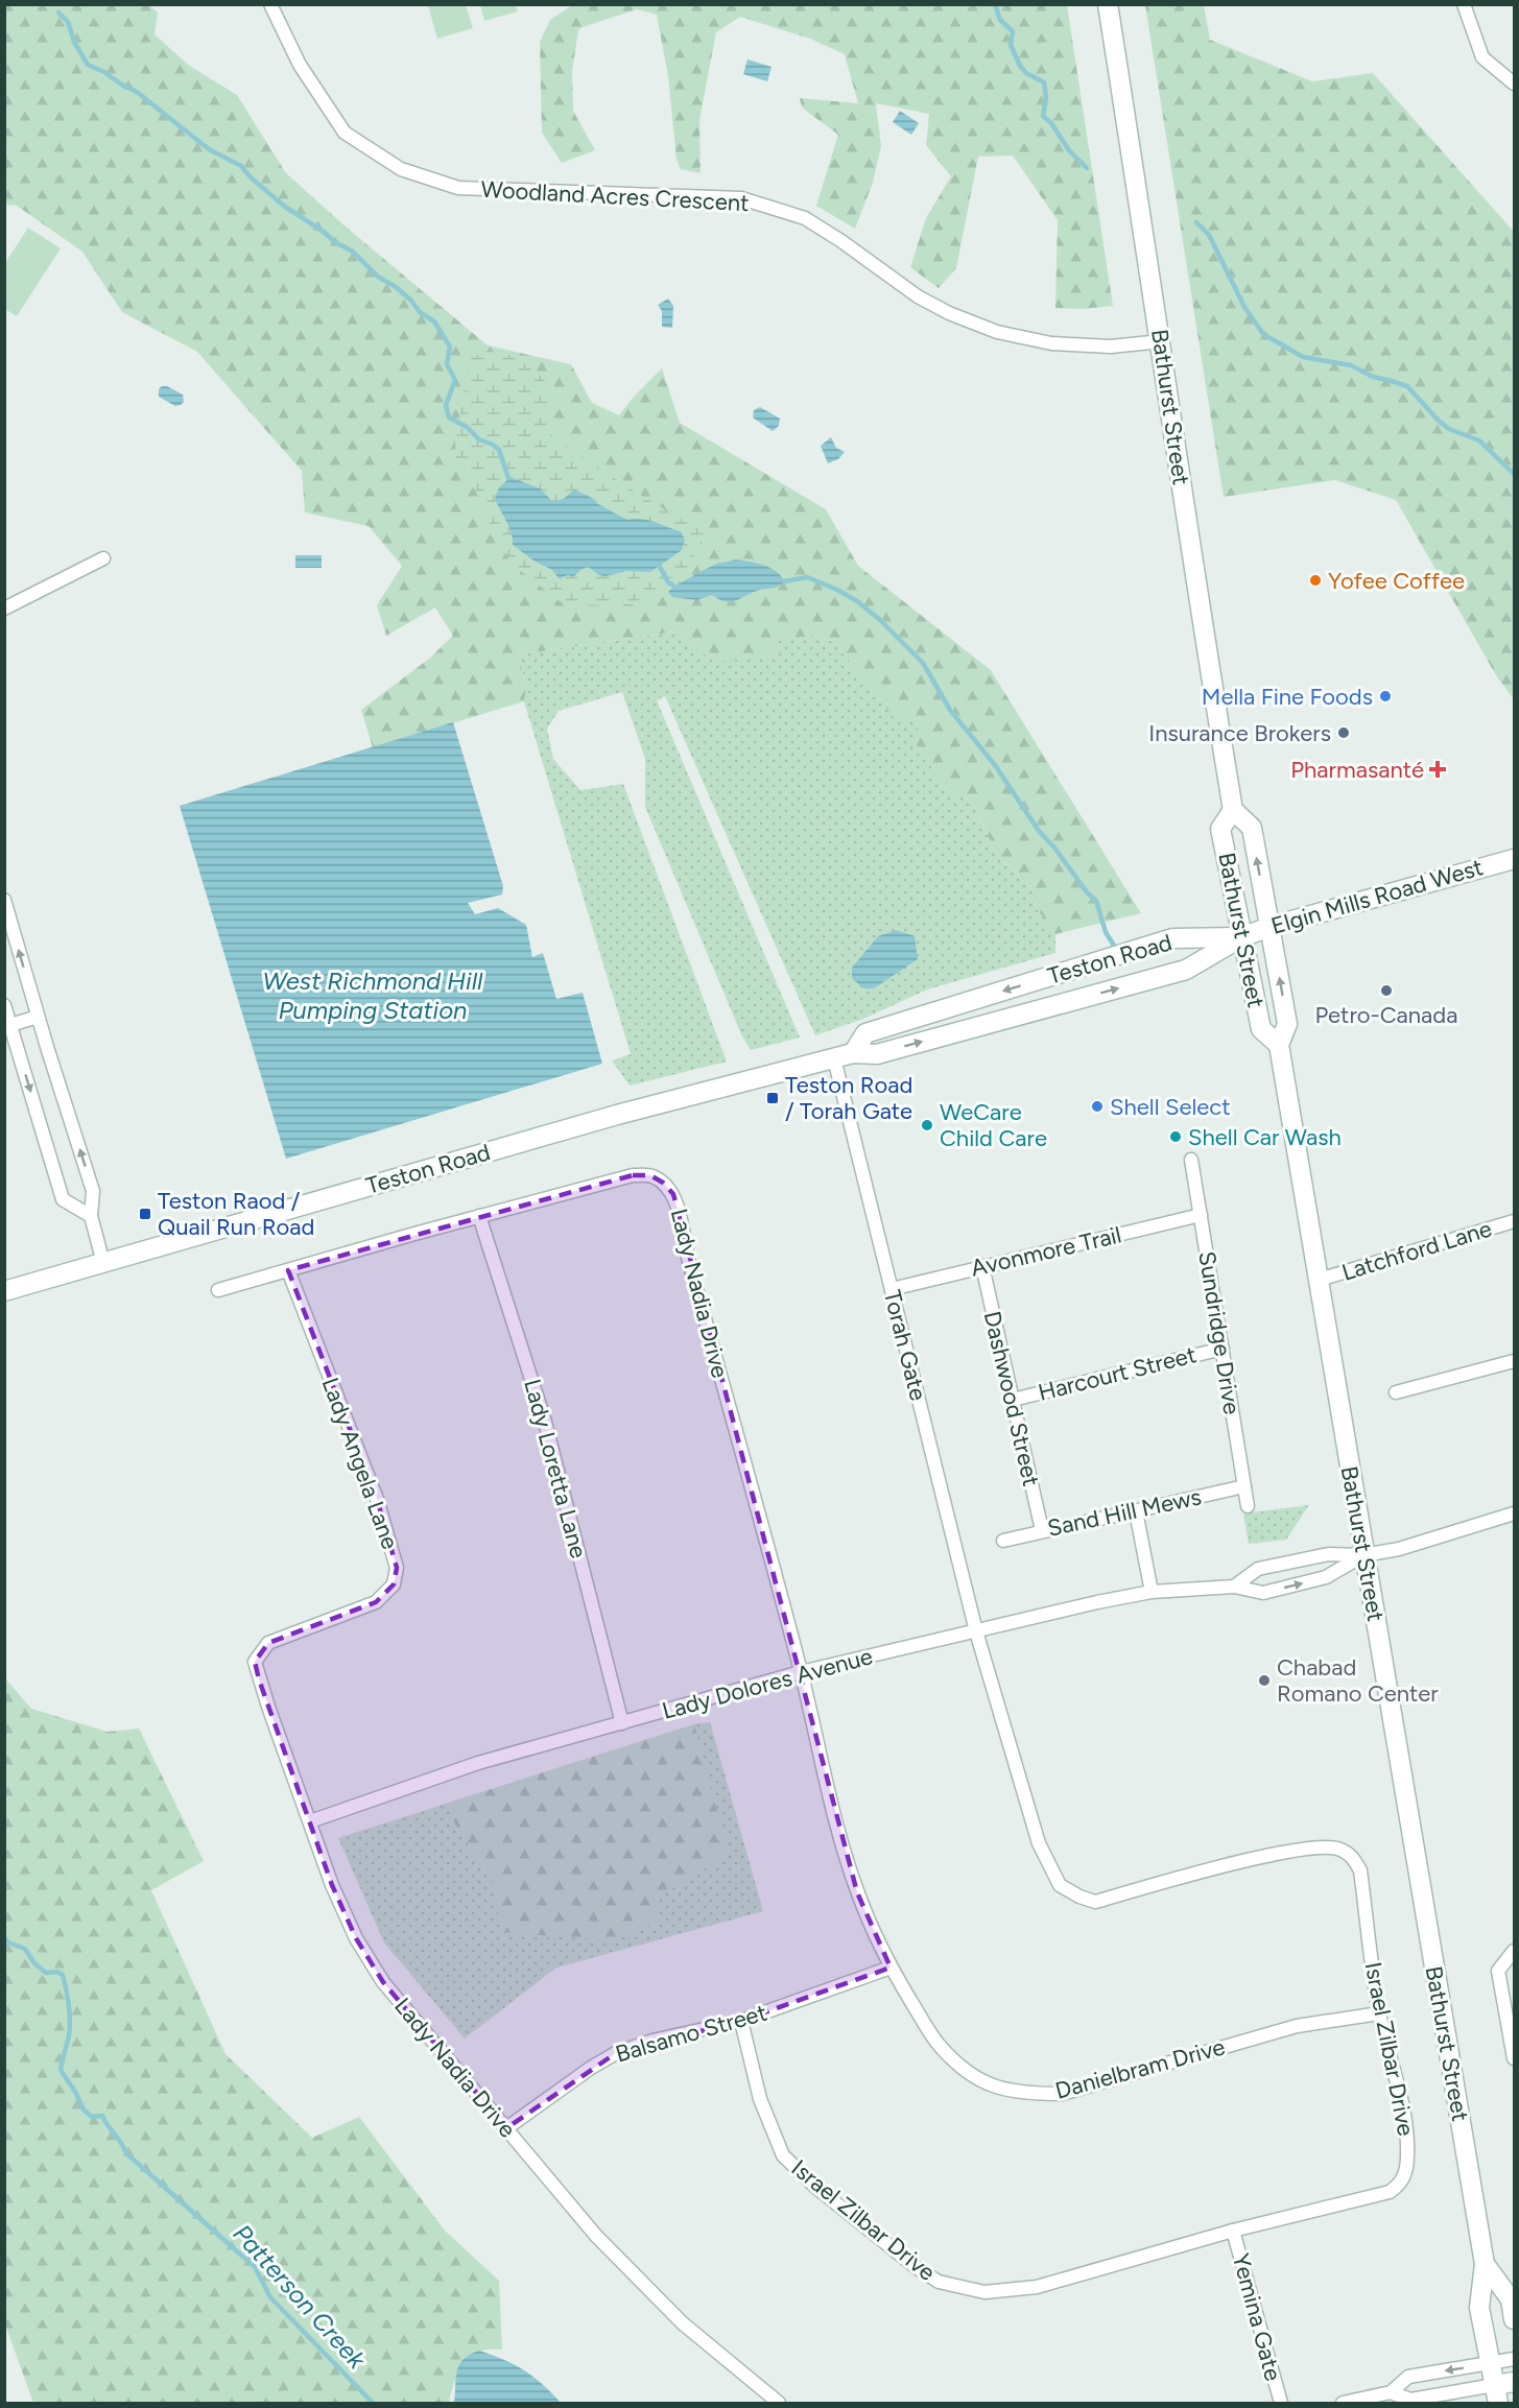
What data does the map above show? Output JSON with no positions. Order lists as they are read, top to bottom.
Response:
{
  "streets": {
    "main road": ["Bathurst Street", "Elgin Mills Road West", "Teston Road"],
    "street": [
      "Woodland Acres Crescent",
      "Latchford Lane",
      "Avonmore Trail",
      "Lady Nadia Drive",
      "Sundridge Drive",
      "Torah Gate",
      "Harcourt Street",
      "Dashwood Street",
      "Lady Angela Lane",
      "Lady Loretta Lane",
      "Sand Hill Mews",
      "Lady Dolores Avenue",
      "Balsamo Street",
      "Israel Zilbar Drive",
      "Danielbram Drive",
      "Yemina Gate"
    ]
  },
  "crossings": [
    ["Woodland Acres Crescent", "Bathurst Street"],
    ["Bathurst Street", "Elgin Mills Road West"],
    ["Bathurst Street", "Teston Road"],
    ["Bathurst Street", "Latchford Lane"],
    ["Bathurst Street", "Lady Dolores Avenue"],
    ["Elgin Mills Road West", "Teston Road"],
    ["Teston Road", "Torah Gate"],
    ["Avonmore Trail", "Sundridge Drive"],
    ["Avonmore Trail", "Torah Gate"],
    ["Avonmore Trail", "Dashwood Street"],
    ["Lady Nadia Drive", "Lady Angela Lane"],
    ["Lady Nadia Drive", "Lady Loretta Lane"],
    ["Lady Nadia Drive", "Lady Dolores Avenue"],
    ["Lady Nadia Drive", "Balsamo Street"],
    ["Lady Nadia Drive", "Danielbram Drive"],
    ["Sundridge Drive", "Harcourt Street"],
    ["Sundridge Drive", "Sand Hill Mews"],
    ["Torah Gate", "Lady Dolores Avenue"],
    ["Torah Gate", "Israel Zilbar Drive"],
    ["Harcourt Street", "Dashwood Street"],
    ["Dashwood Street", "Sand Hill Mews"],
    ["Lady Loretta Lane", "Lady Dolores Avenue"],
    ["Lady Dolores Avenue", "Israel Zilbar Drive"],
    ["Lady Dolores Avenue", "Danielbram Drive"],
    ["Balsamo Street", "Israel Zilbar Drive"],
    ["Balsamo Street", "Danielbram Drive"],
    ["Israel Zilbar Drive", "Danielbram Drive"],
    ["Israel Zilbar Drive", "Yemina Gate"]
  ],
  "water": ["West Richmond Hill Pumping Station", "Patterson Creek"],
  "places": {
    "other": [
      "Yofee Coffee",
      "Mella Fine Foods",
      "Insurance Brokers",
      "Petro-Canada",
      "Shell Select",
      "WeCare Child Care",
      "Shell Car Wash",
      "Chabad Romano Center"
    ],
    "health": ["Pharmasanté"],
    "transit": ["Teston Road / Torah Gate", "Teston Raod / Quail Run Road"]
  }
}
